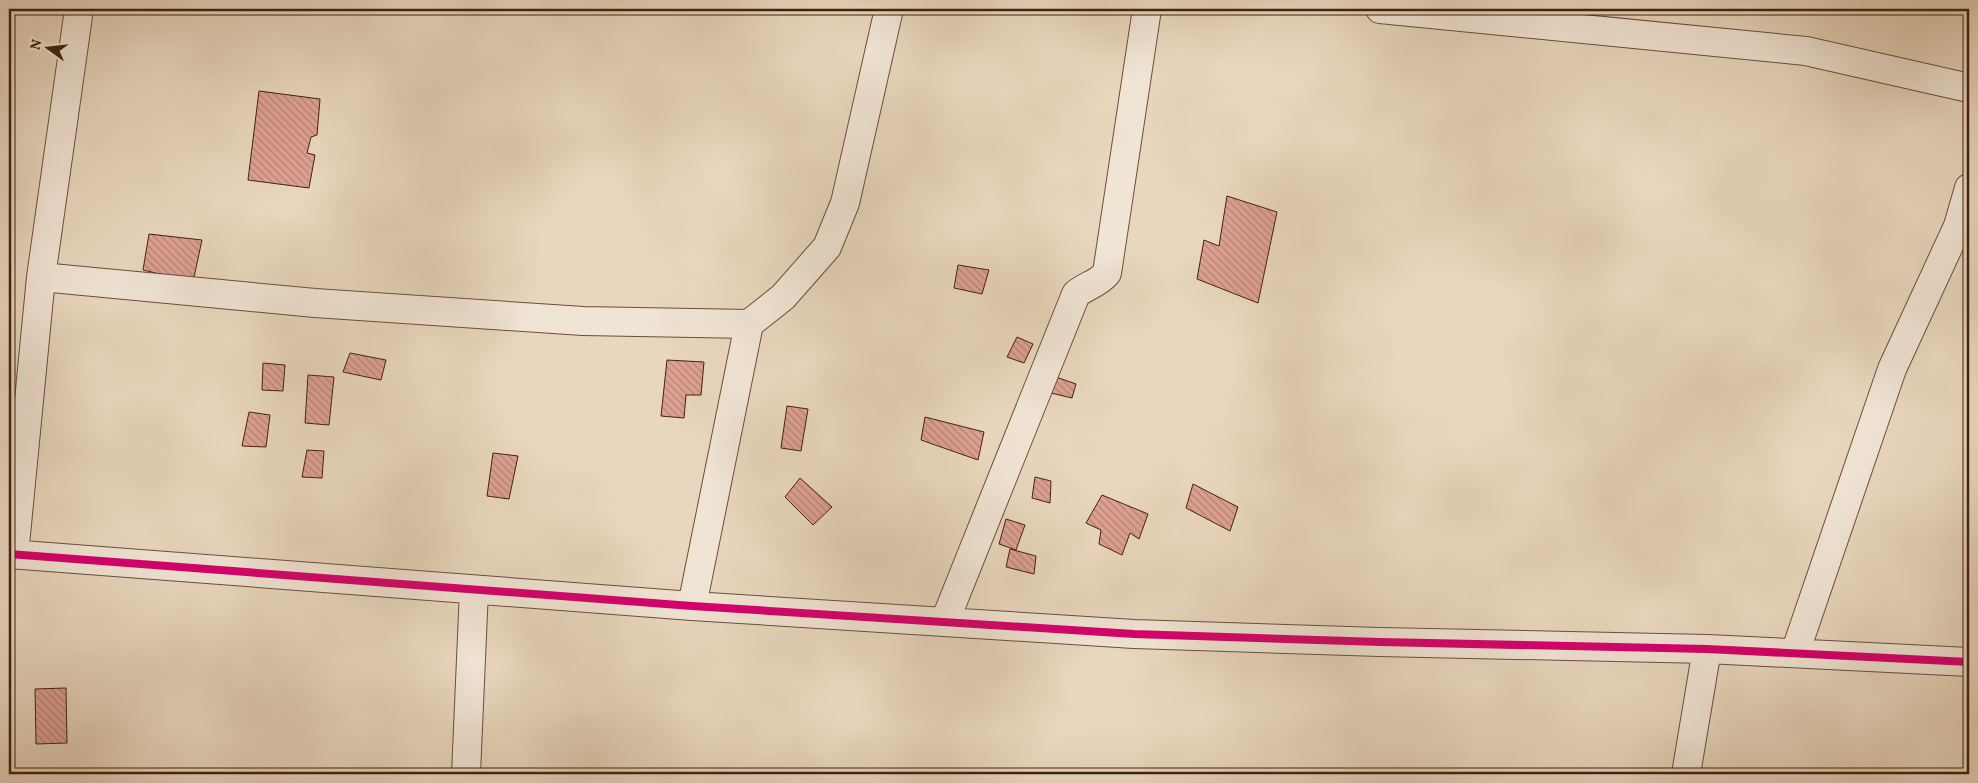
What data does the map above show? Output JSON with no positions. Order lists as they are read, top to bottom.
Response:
{
  "north": "left"
}
